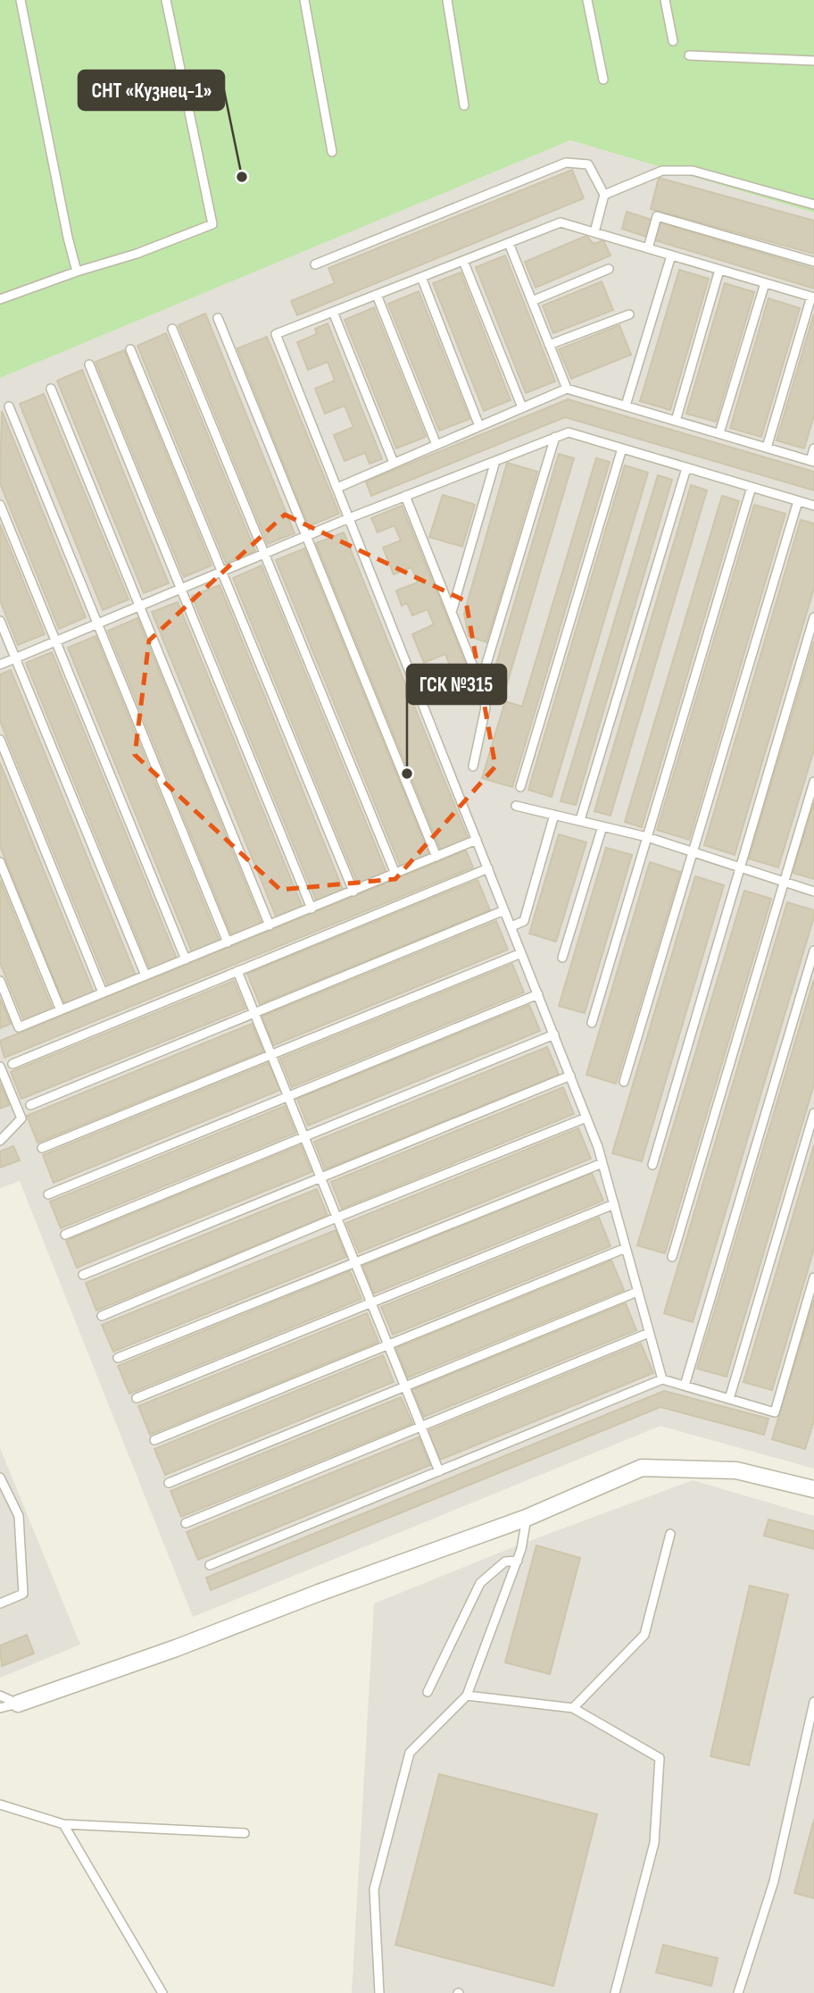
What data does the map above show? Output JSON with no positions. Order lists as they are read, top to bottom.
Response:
{
  "places": ["СНТ «Кузнец-1»", "ГСК №315"]
}
